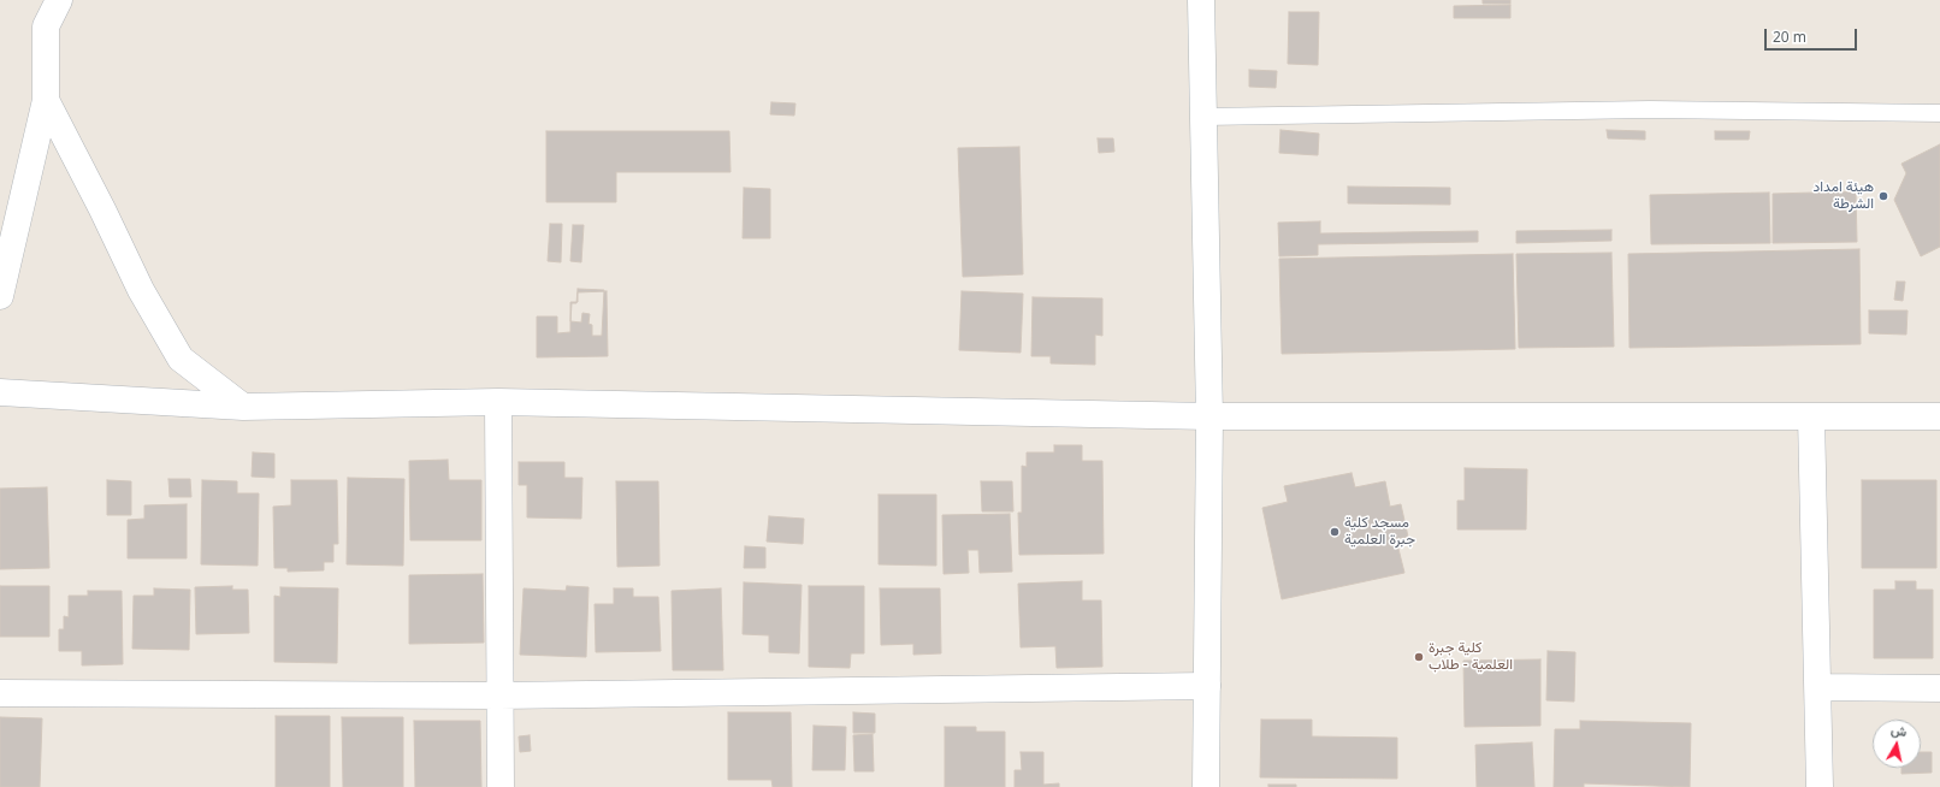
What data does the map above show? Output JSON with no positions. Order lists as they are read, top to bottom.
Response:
{
  "places": ["هيئة امداد الشرطة", "مسجد كلية جبرة العلمية", "كلية جبرة العلمية - طلاب"],
  "scale_bar": "20 m",
  "north": "top"
}
